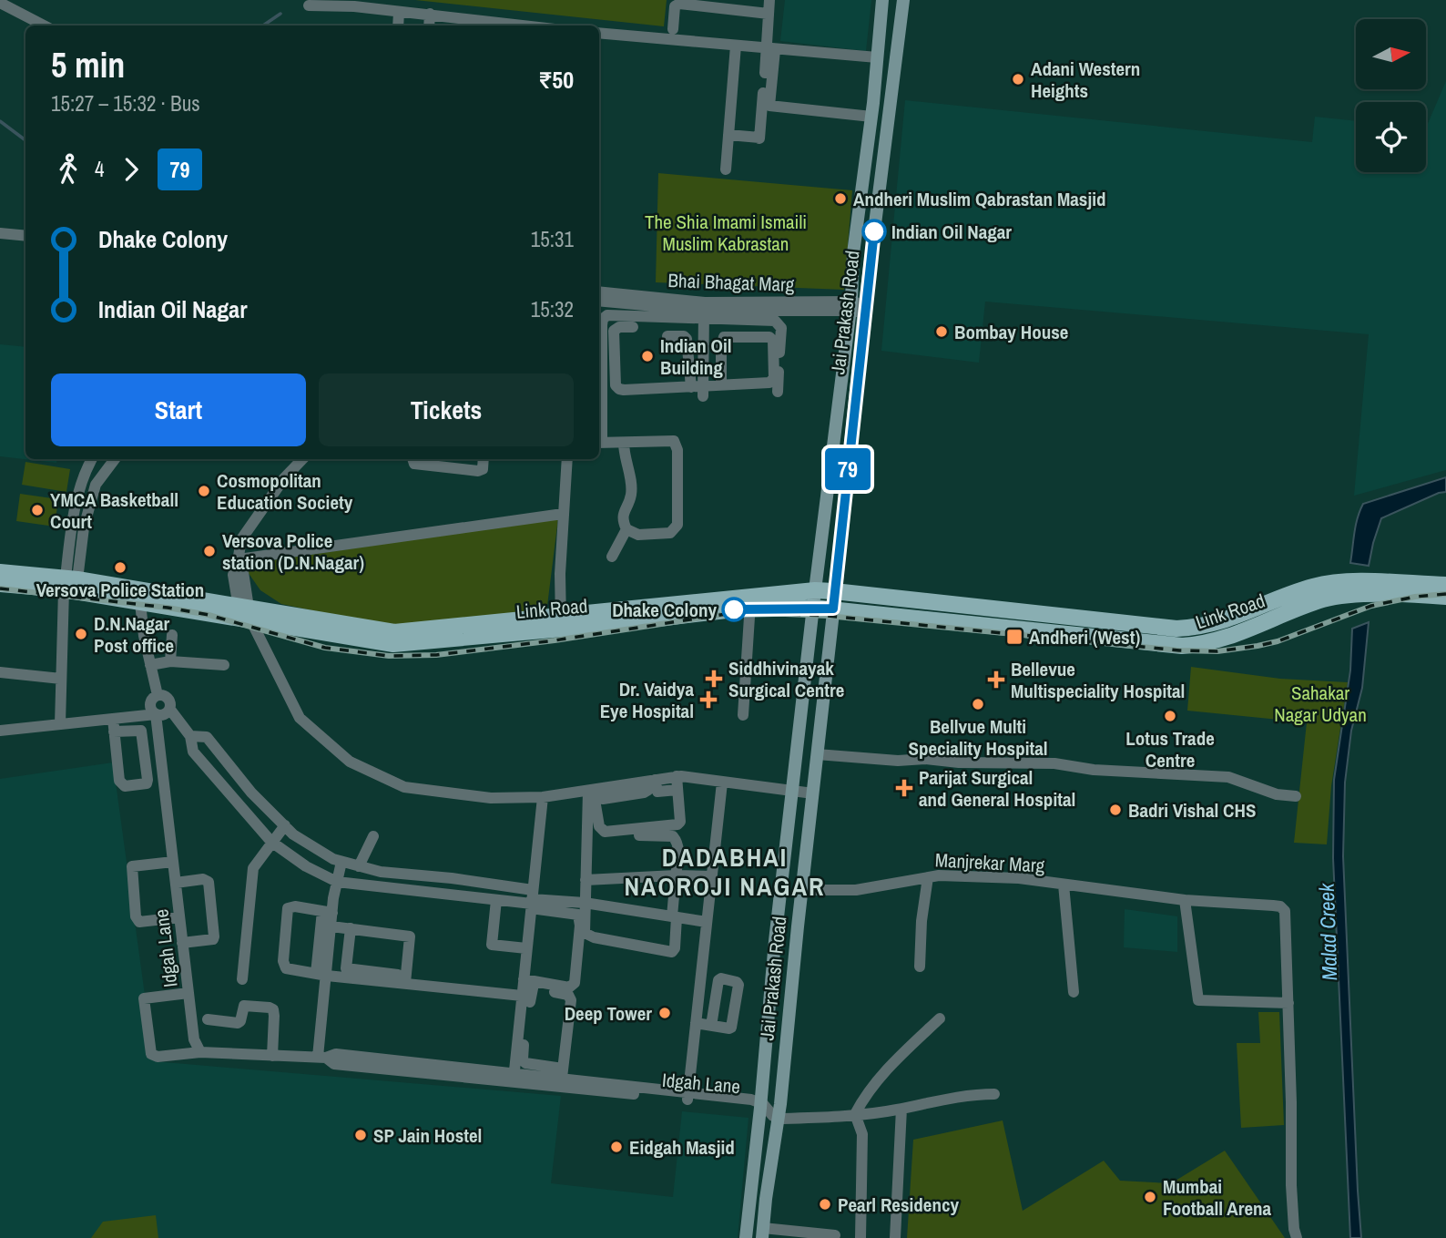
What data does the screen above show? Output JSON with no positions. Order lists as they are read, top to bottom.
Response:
{
  "streets": {
    "main road": ["Jai Prakash Road", "Link Road"],
    "street": ["Bhai Bhagat Marg", "Manjrekar Marg", "Idgah Lane"]
  },
  "crossings": [
    ["Jai Prakash Road", "Link Road"],
    ["Jai Prakash Road", "Manjrekar Marg"],
    ["Jai Prakash Road", "Idgah Lane"]
  ],
  "districts": ["DADABHAI NAOROJI NAGAR"],
  "water": ["Malad Creek"],
  "parks": ["The Shia Imami Ismaili Muslim Kabrastan", "Sahakar Nagar Udyan"],
  "places": {
    "other": [
      "Adani Western Heights",
      "Andheri Muslim Qabrastan Masjid",
      "Indian Oil Nagar",
      "Bombay House",
      "Indian Oil Building",
      "Cosmopolitan Education Society",
      "YMCA Basketball Court",
      "Versova Police station (D.N.Nagar)",
      "Versova Police Station",
      "Dhake Colony",
      "D.N.Nagar Post office",
      "Bellvue Multi Speciality Hospital",
      "Lotus Trade Centre",
      "Badri Vishal CHS",
      "Deep Tower",
      "SP Jain Hostel",
      "Eidgah Masjid",
      "Mumbai Football Arena",
      "Pearl Residency"
    ],
    "transit": ["Andheri (West)"],
    "health": [
      "Siddhivinayak Surgical Centre",
      "Bellevue Multispeciality Hospital",
      "Dr. Vaidya Eye Hospital",
      "Parijat Surgical and General Hospital"
    ]
  },
  "lines": ["bus line 79"],
  "north": "right",
  "page": {
    "on_map": "79",
    "heading": ["5 min", "15:27 – 15:32 · Bus", "₹50"],
    "legs": ["4", "79"],
    "list": [
      {
        "name": "Dhake Colony",
        "value": "15:31"
      },
      {
        "name": "Indian Oil Nagar",
        "value": "15:32"
      }
    ],
    "buttons": ["Start", "Tickets"]
  }
}
